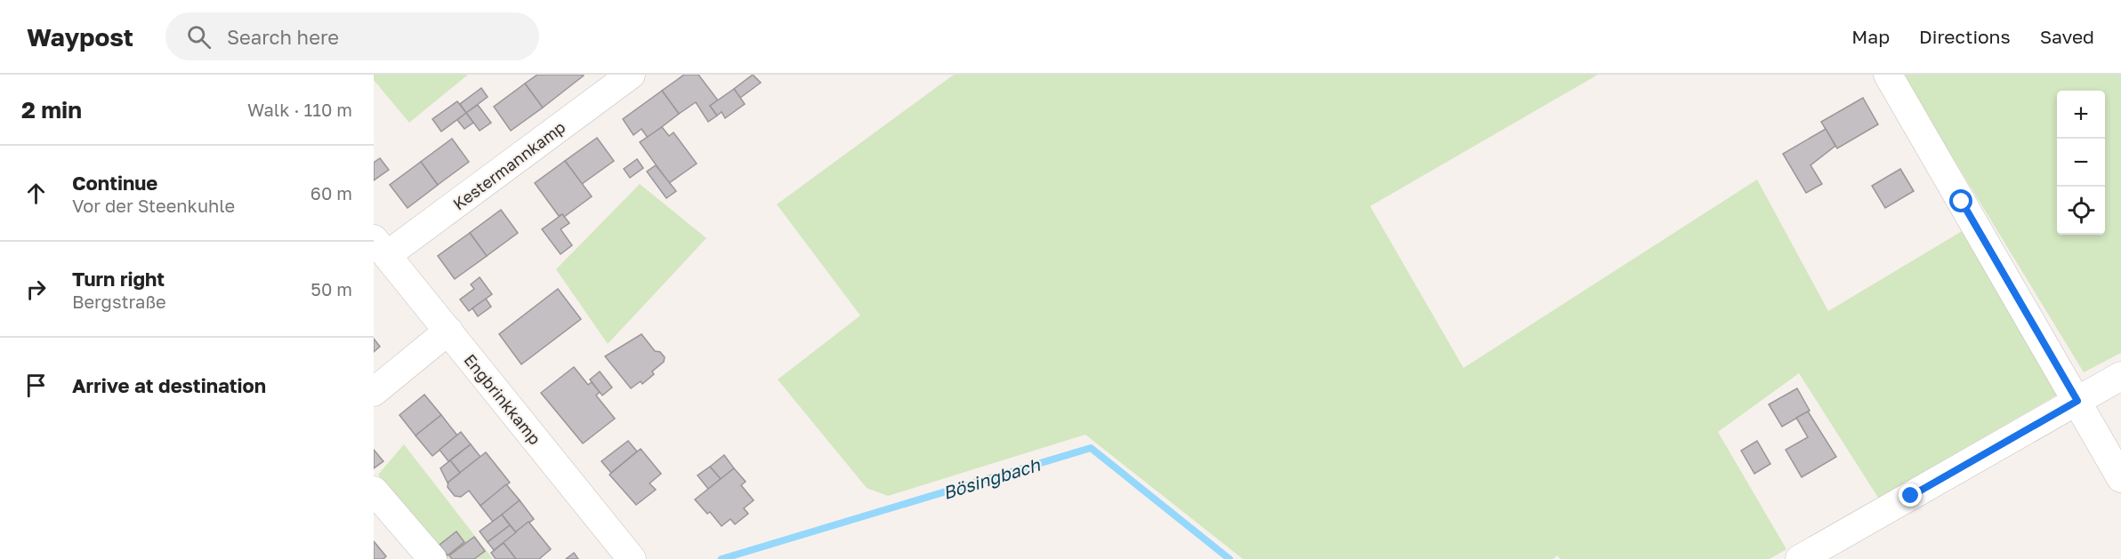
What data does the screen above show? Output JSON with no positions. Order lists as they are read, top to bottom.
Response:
{
  "streets": {
    "street": ["Kestermannkamp", "Engbrinkkamp"]
  },
  "crossings": [
    ["Kestermannkamp", "Engbrinkkamp"]
  ],
  "water": ["Bösingbach"],
  "page": {
    "header": "Waypost",
    "search": "Search here",
    "nav": ["Map", "Directions", "Saved"],
    "heading": ["2 min", "Walk · 110 m"],
    "map_buttons": ["+", "−"],
    "list": [
      ["Continue", "Vor der Steenkuhle", "60 m"],
      ["Turn right", "Bergstraße", "50 m"],
      "Arrive at destination"
    ]
  }
}
